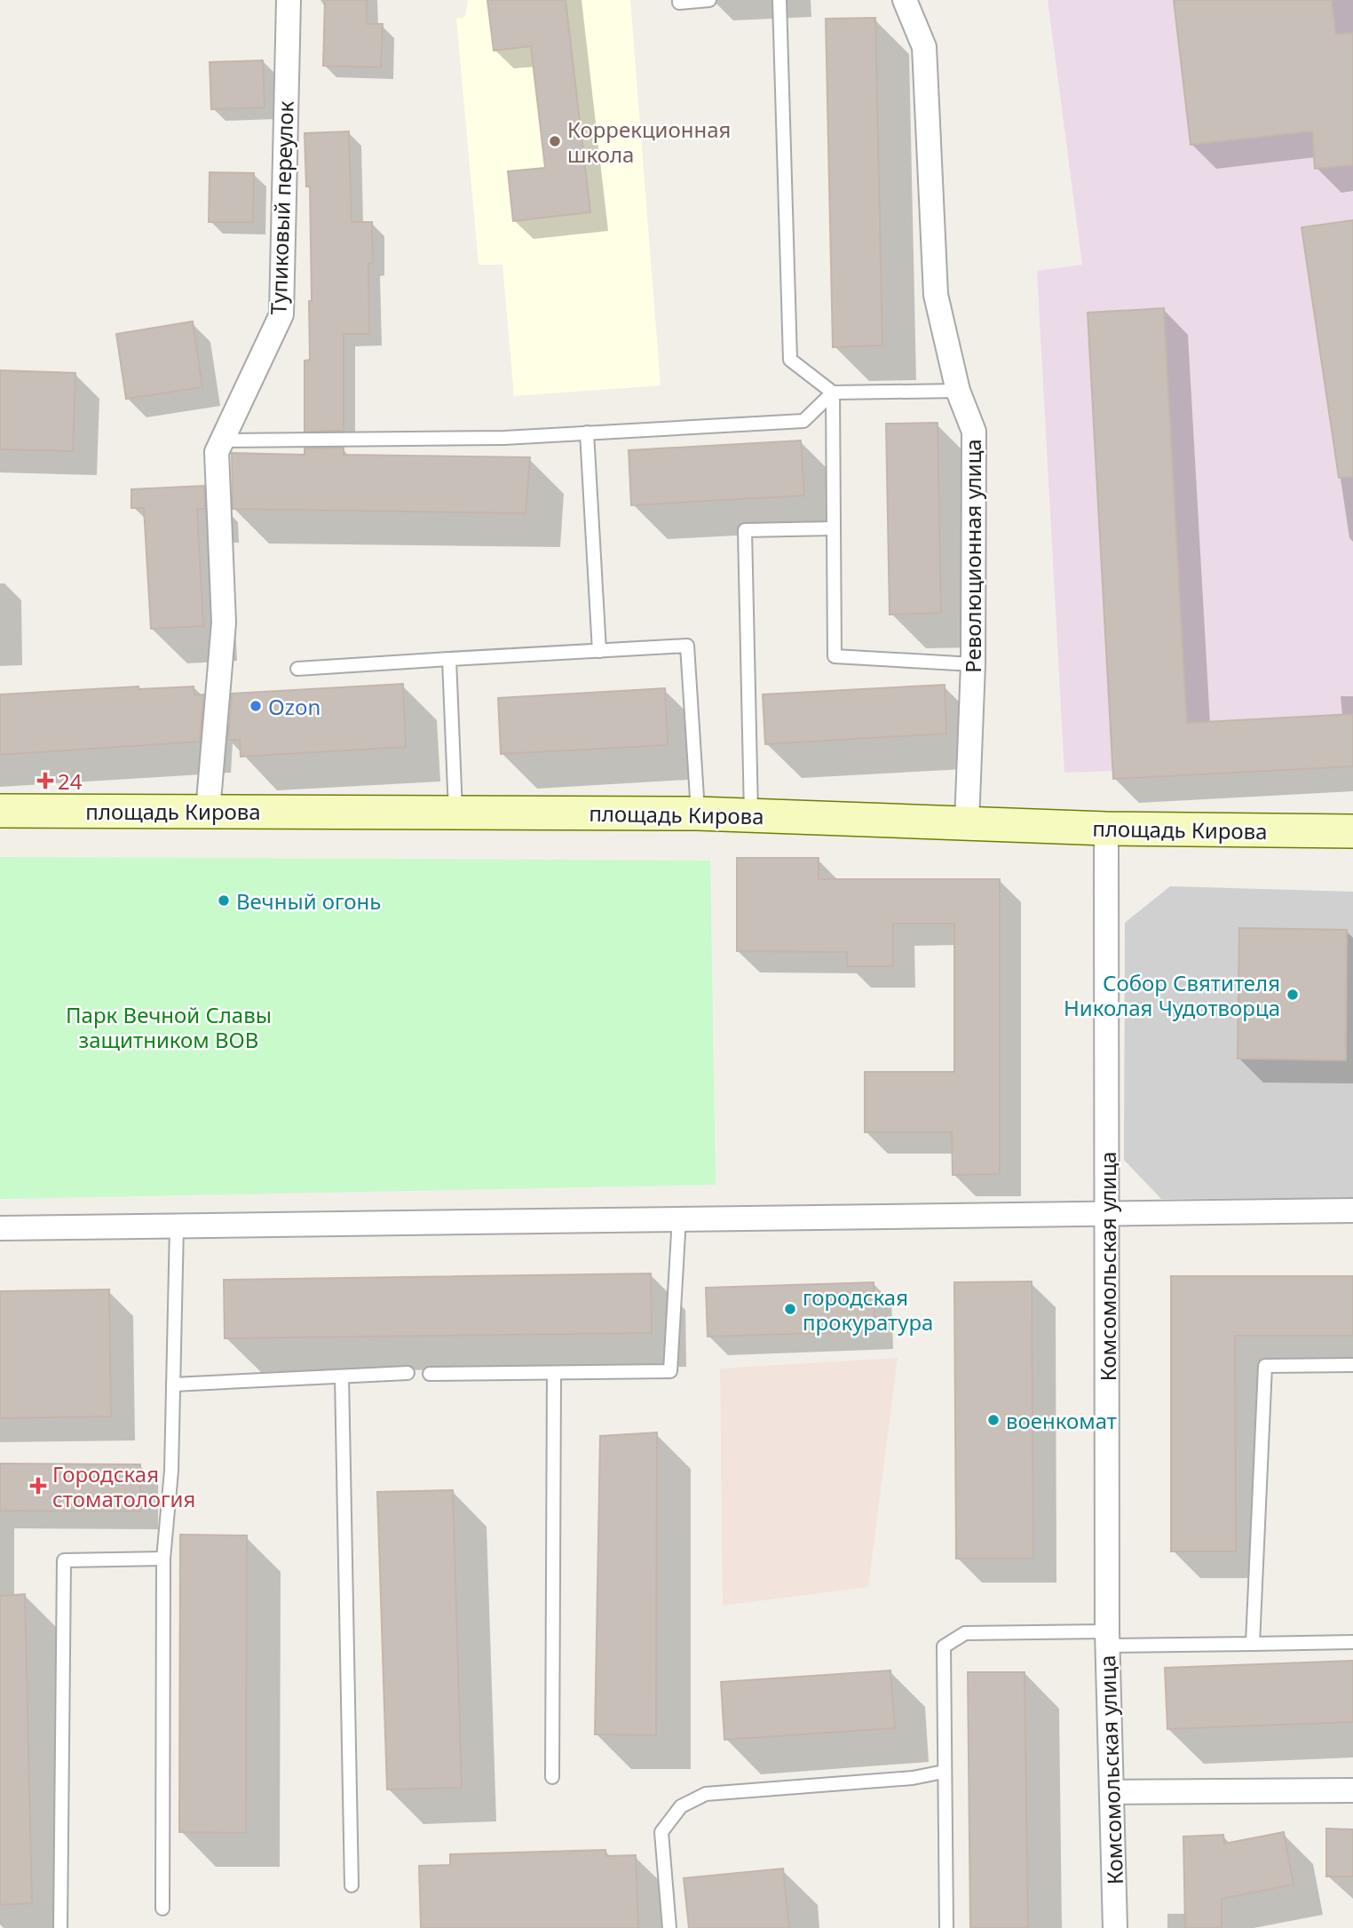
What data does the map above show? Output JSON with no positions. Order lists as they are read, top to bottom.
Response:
{
  "streets": {
    "main road": ["площадь Кирова"],
    "street": ["Тупиковый переулок", "Революционная улица", "Комсомольская улица"]
  },
  "crossings": [
    ["Тупиковый переулок", "площадь Кирова"],
    ["Революционная улица", "площадь Кирова"],
    ["площадь Кирова", "Комсомольская улица"]
  ],
  "parks": ["Парк Вечной Славы защитником ВОВ"],
  "places": {
    "other": [
      "Коррекционная школа",
      "Ozon",
      "Вечный огонь",
      "Собор Святителя Николая Чудотворца",
      "городская прокуратура",
      "военкомат"
    ],
    "health": ["24", "Городская стоматология"]
  }
}
